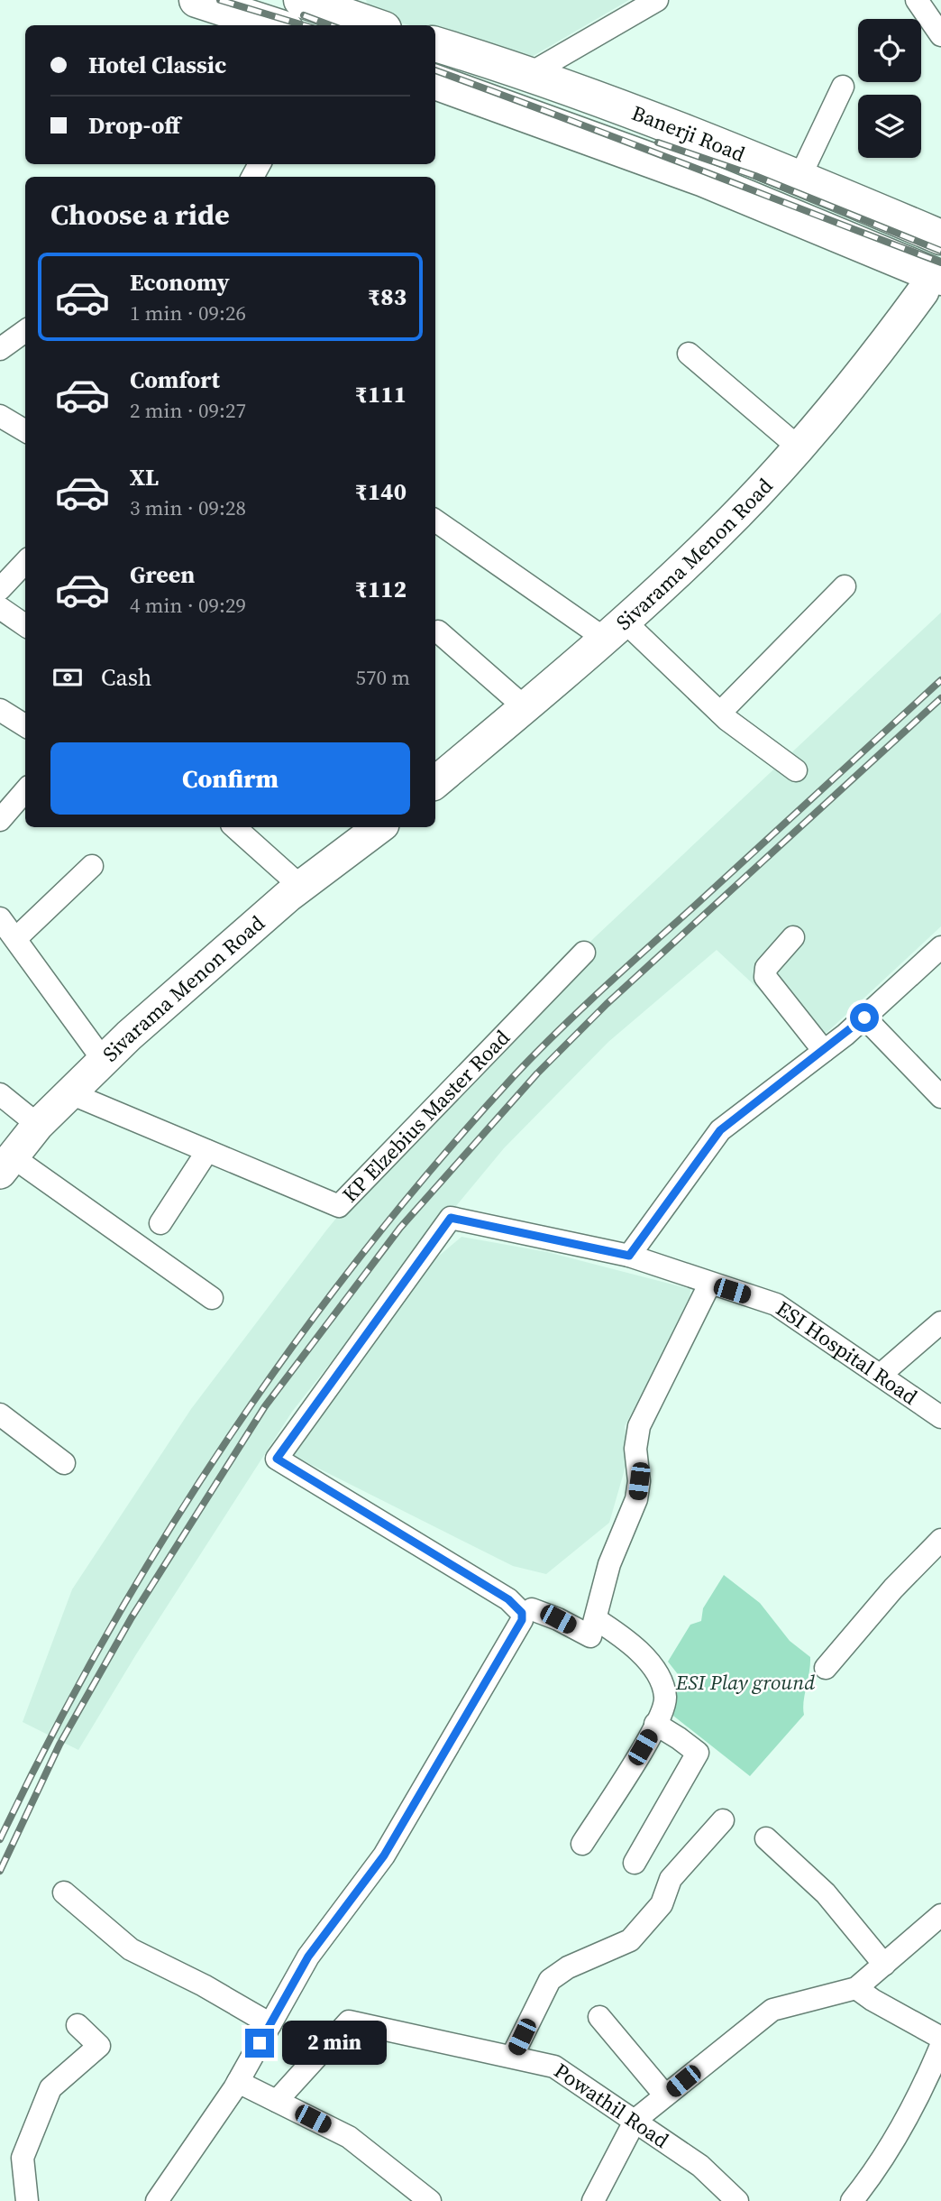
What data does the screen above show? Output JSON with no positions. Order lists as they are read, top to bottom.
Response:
{
  "streets": {
    "main road": ["Banerji Road"],
    "street": [
      "Sivarama Menon Road",
      "KP Elzebius Master Road",
      "ESI Hospital Road",
      "Powathil Road"
    ]
  },
  "crossings": [
    ["Banerji Road", "Sivarama Menon Road"],
    ["Sivarama Menon Road", "KP Elzebius Master Road"]
  ],
  "parks": ["ESI Play ground"],
  "page": {
    "banner": ["Hotel Classic", "Drop-off"],
    "heading": "Choose a ride",
    "list": [
      {
        "name": "Economy",
        "note": "1 min · 09:26",
        "value": "₹83"
      },
      {
        "name": "Comfort",
        "note": "2 min · 09:27",
        "value": "₹111"
      },
      {
        "name": "XL",
        "note": "3 min · 09:28",
        "value": "₹140"
      },
      {
        "name": "Green",
        "note": "4 min · 09:29",
        "value": "₹112"
      }
    ],
    "pay": ["Cash", "570 m"],
    "buttons": "Confirm",
    "bubble": "2 min"
  }
}
